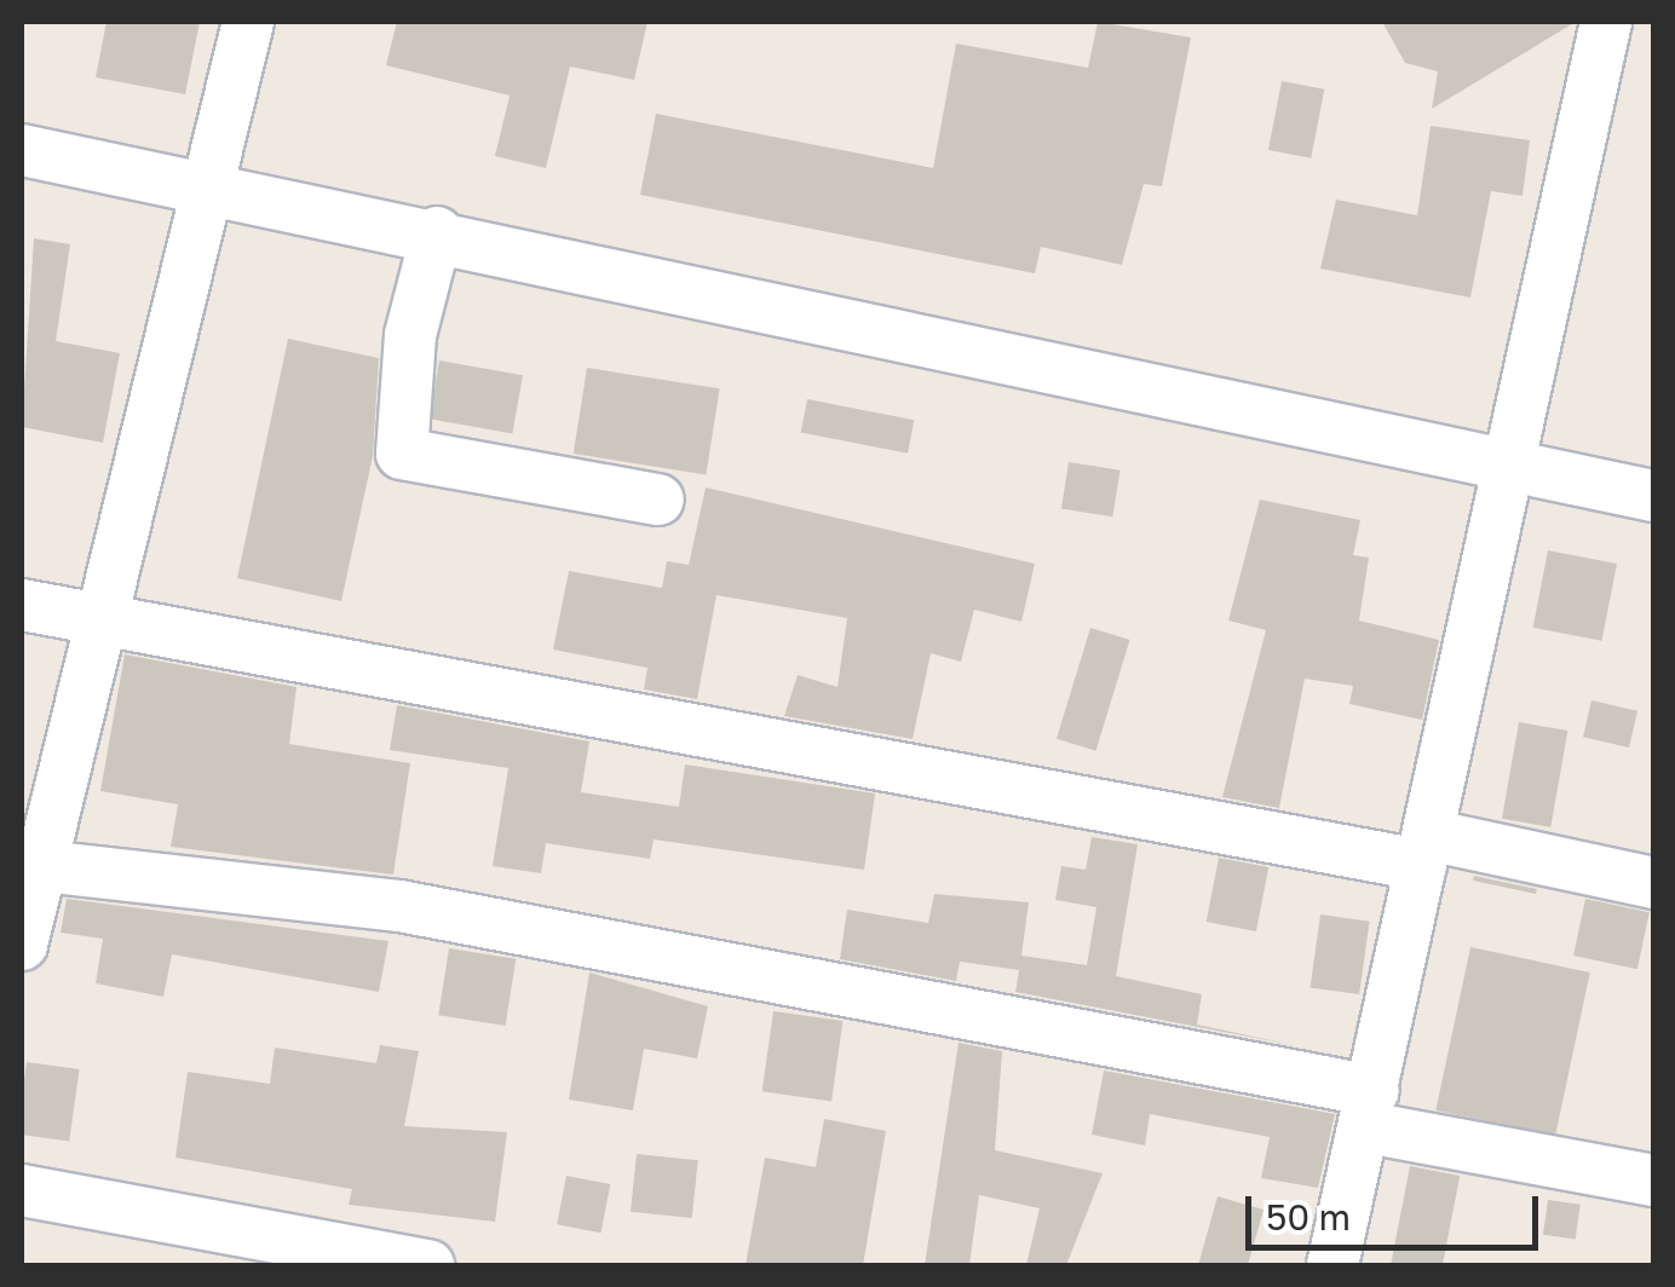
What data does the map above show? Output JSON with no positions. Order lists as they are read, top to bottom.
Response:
{
  "scale_bar": "50 m"
}
